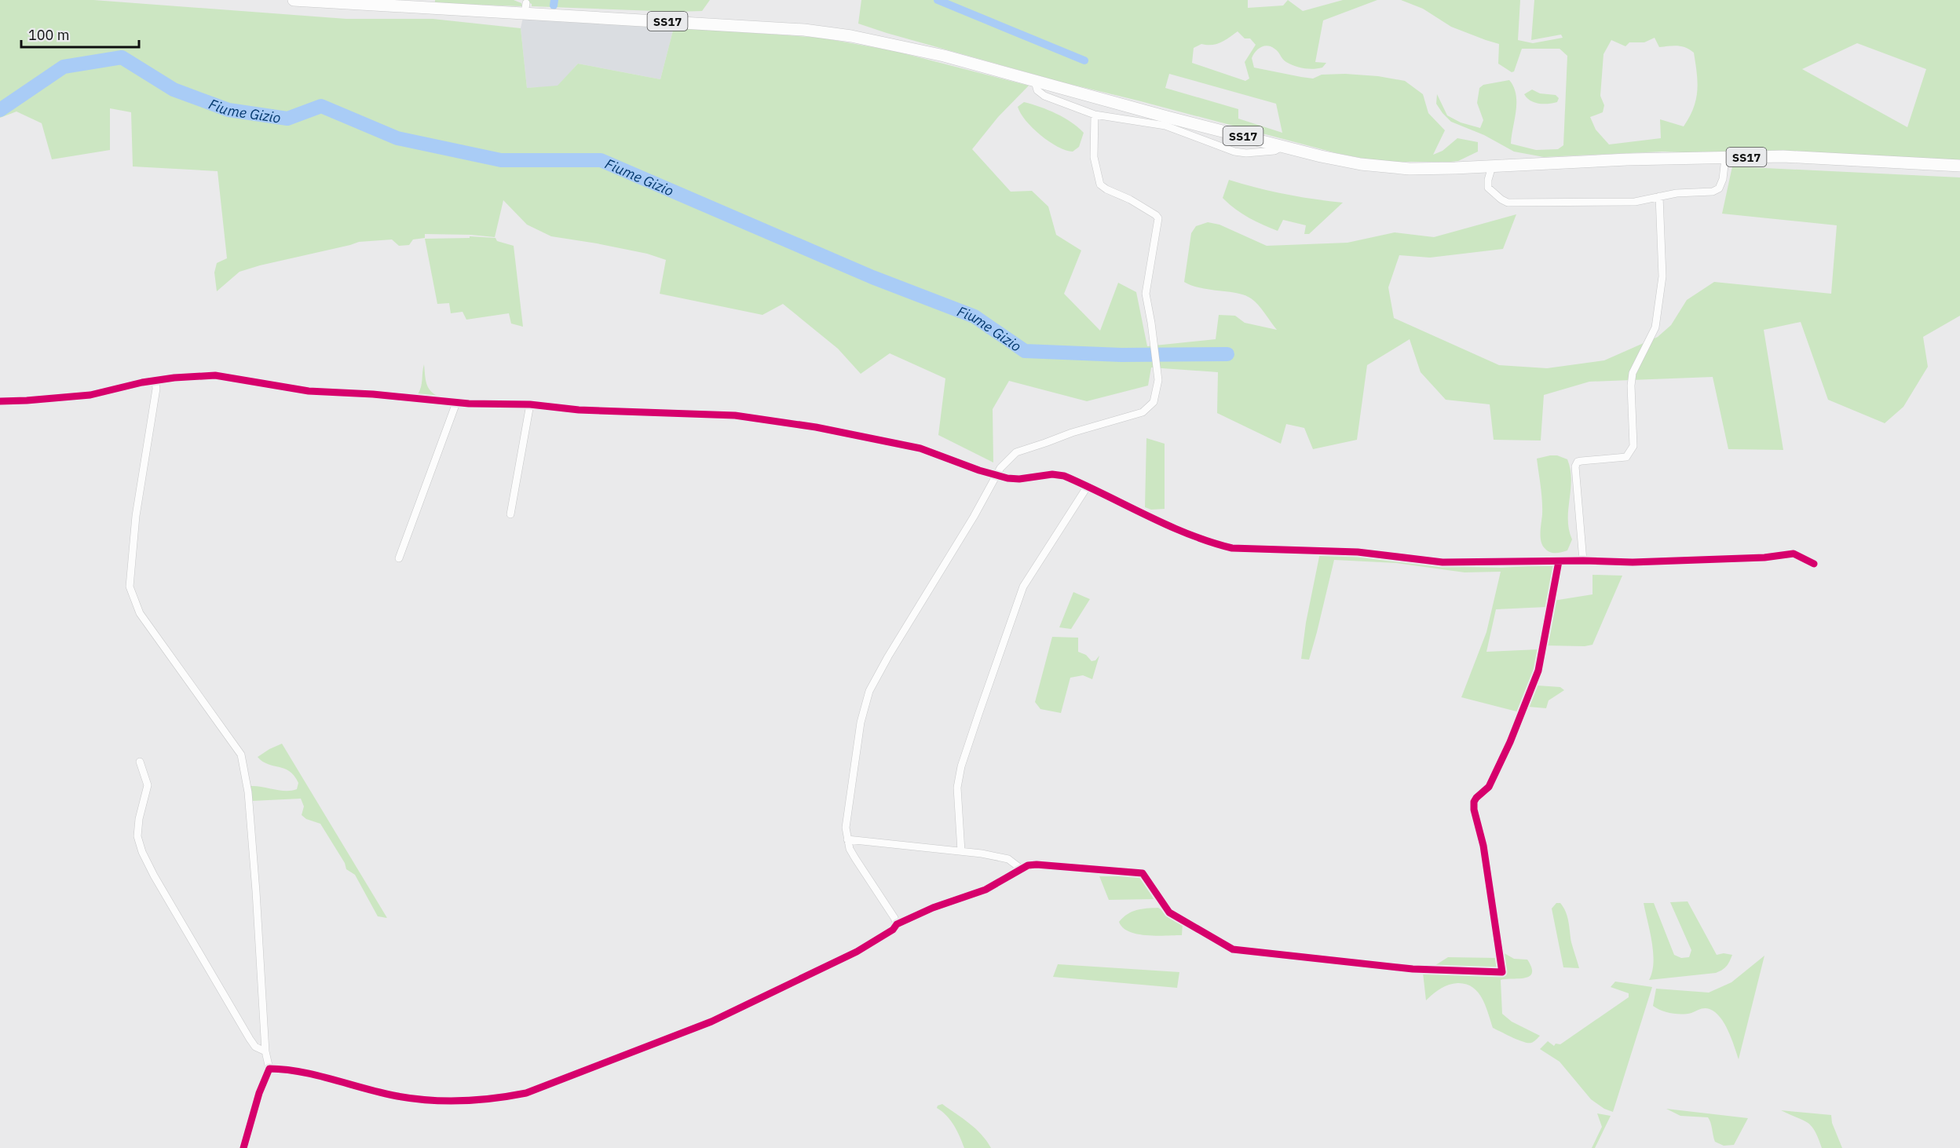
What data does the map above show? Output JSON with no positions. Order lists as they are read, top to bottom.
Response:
{
  "streets": {
    "main road": ["SS17"]
  },
  "water": ["Fiume Gizio"],
  "scale_bar": "100 m"
}
